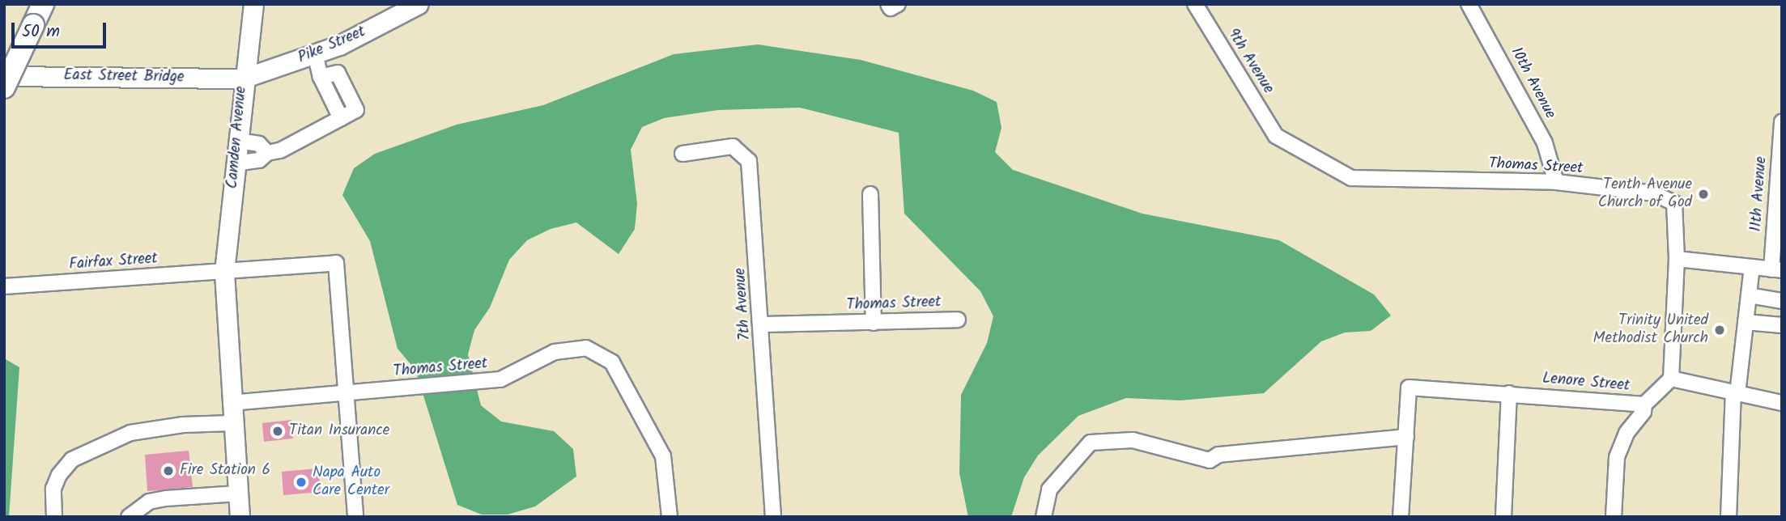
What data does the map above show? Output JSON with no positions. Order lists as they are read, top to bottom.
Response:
{
  "streets": {
    "main road": ["Pike Street", "East Street Bridge", "Camden Avenue"],
    "street": [
      "9th Avenue",
      "10th Avenue",
      "Thomas Street",
      "11th Avenue",
      "Fairfax Street",
      "7th Avenue",
      "Lenore Street"
    ]
  },
  "crossings": [
    ["Pike Street", "East Street Bridge"],
    ["Pike Street", "Camden Avenue"],
    ["9th Avenue", "Thomas Street"],
    ["East Street Bridge", "Camden Avenue"],
    ["10th Avenue", "Thomas Street"],
    ["Camden Avenue", "Thomas Street"],
    ["Camden Avenue", "Fairfax Street"],
    ["Thomas Street", "7th Avenue"]
  ],
  "places": [
    "Tenth Avenue Church of God",
    "Trinity United Methodist Church",
    "Titan Insurance",
    "Fire Station 6",
    "Napa Auto Care Center"
  ],
  "scale_bar": "50 m"
}
